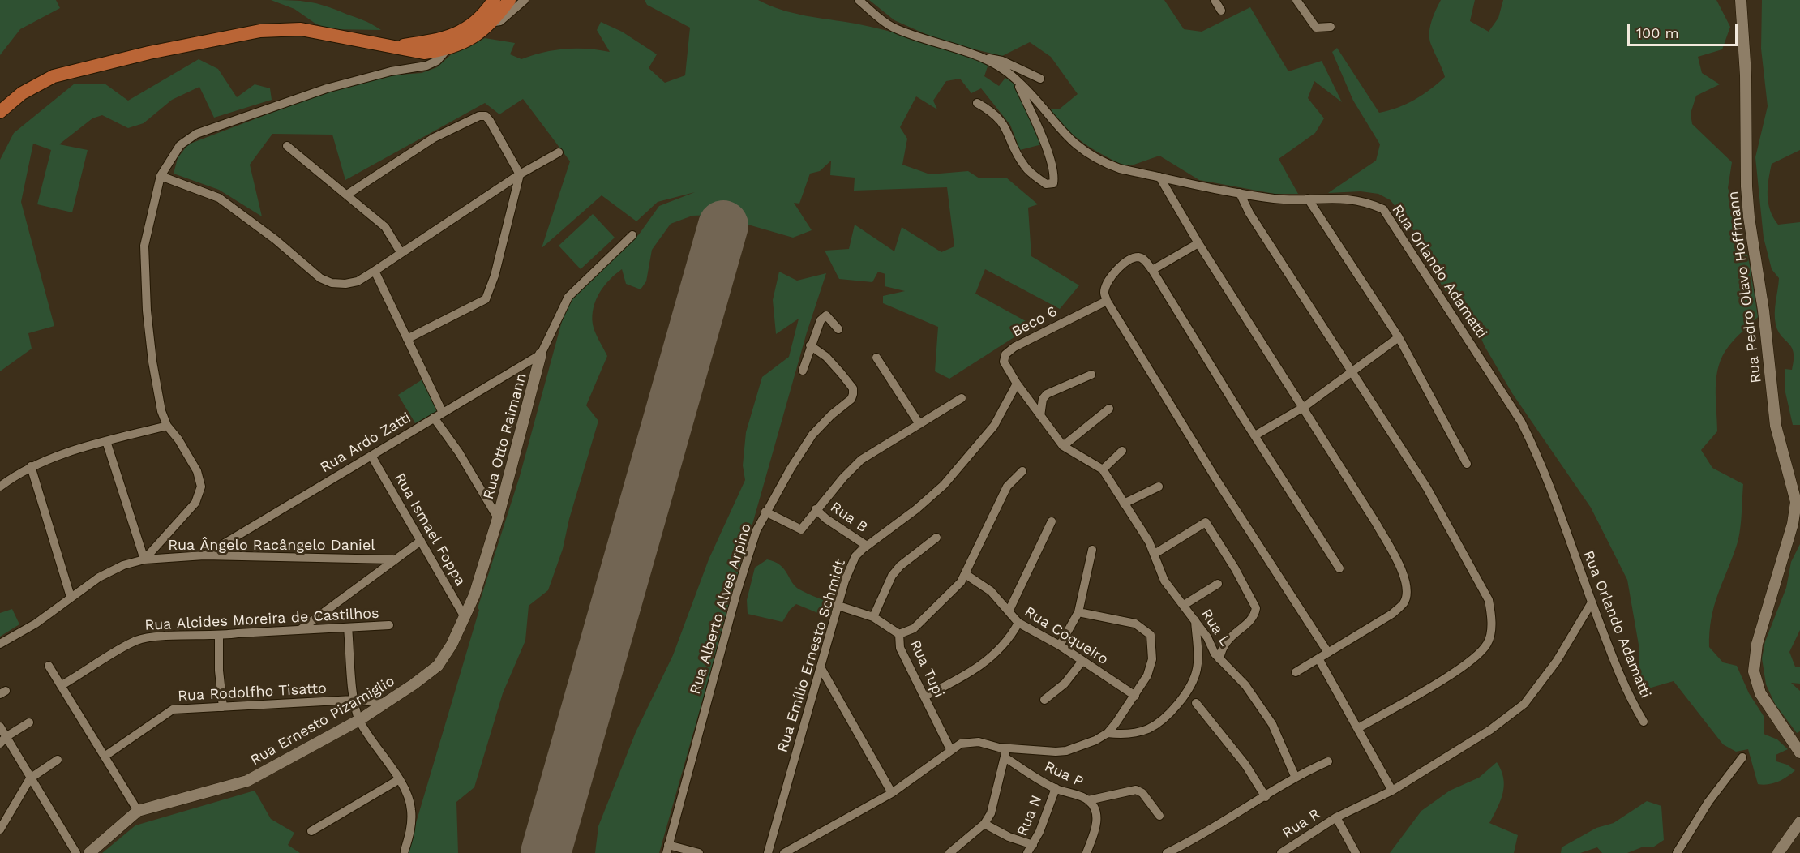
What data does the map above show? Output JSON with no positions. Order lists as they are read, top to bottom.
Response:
{
  "streets": {
    "street": [
      "Rua Orlando Adamatti",
      "Rua Pedro Olavo Hoffmann",
      "Beco 6",
      "Rua Otto Raimann",
      "Rua Ardo Zatti",
      "Rua B",
      "Rua Ismael Foppa",
      "Rua Ângelo Racângelo Daniel",
      "Rua Alberto Alves Arpino",
      "Rua Alcides Moreira de Castilhos",
      "Rua L",
      "Rua Coqueiro",
      "Rua Emílio Ernesto Schmidt",
      "Rua Tupi",
      "Rua Rodolfho Tisatto",
      "Rua Ernesto Pizamiglio",
      "Rua P",
      "Rua N",
      "Rua R"
    ]
  },
  "crossings": [
    ["Rua Orlando Adamatti", "Rua R"],
    ["Beco 6", "Rua L"],
    ["Beco 6", "Rua Emílio Ernesto Schmidt"],
    ["Rua Otto Raimann", "Rua Ardo Zatti"],
    ["Rua Otto Raimann", "Rua Ismael Foppa"],
    ["Rua Otto Raimann", "Rua Ernesto Pizamiglio"],
    ["Rua Ardo Zatti", "Rua Ismael Foppa"],
    ["Rua Ardo Zatti", "Rua Ângelo Racângelo Daniel"],
    ["Rua B", "Rua Emílio Ernesto Schmidt"],
    ["Rua L", "Rua Emílio Ernesto Schmidt"],
    ["Rua Emílio Ernesto Schmidt", "Rua Tupi"],
    ["Rua Rodolfho Tisatto", "Rua Ernesto Pizamiglio"],
    ["Rua P", "Rua N"]
  ],
  "scale_bar": "100 m"
}
